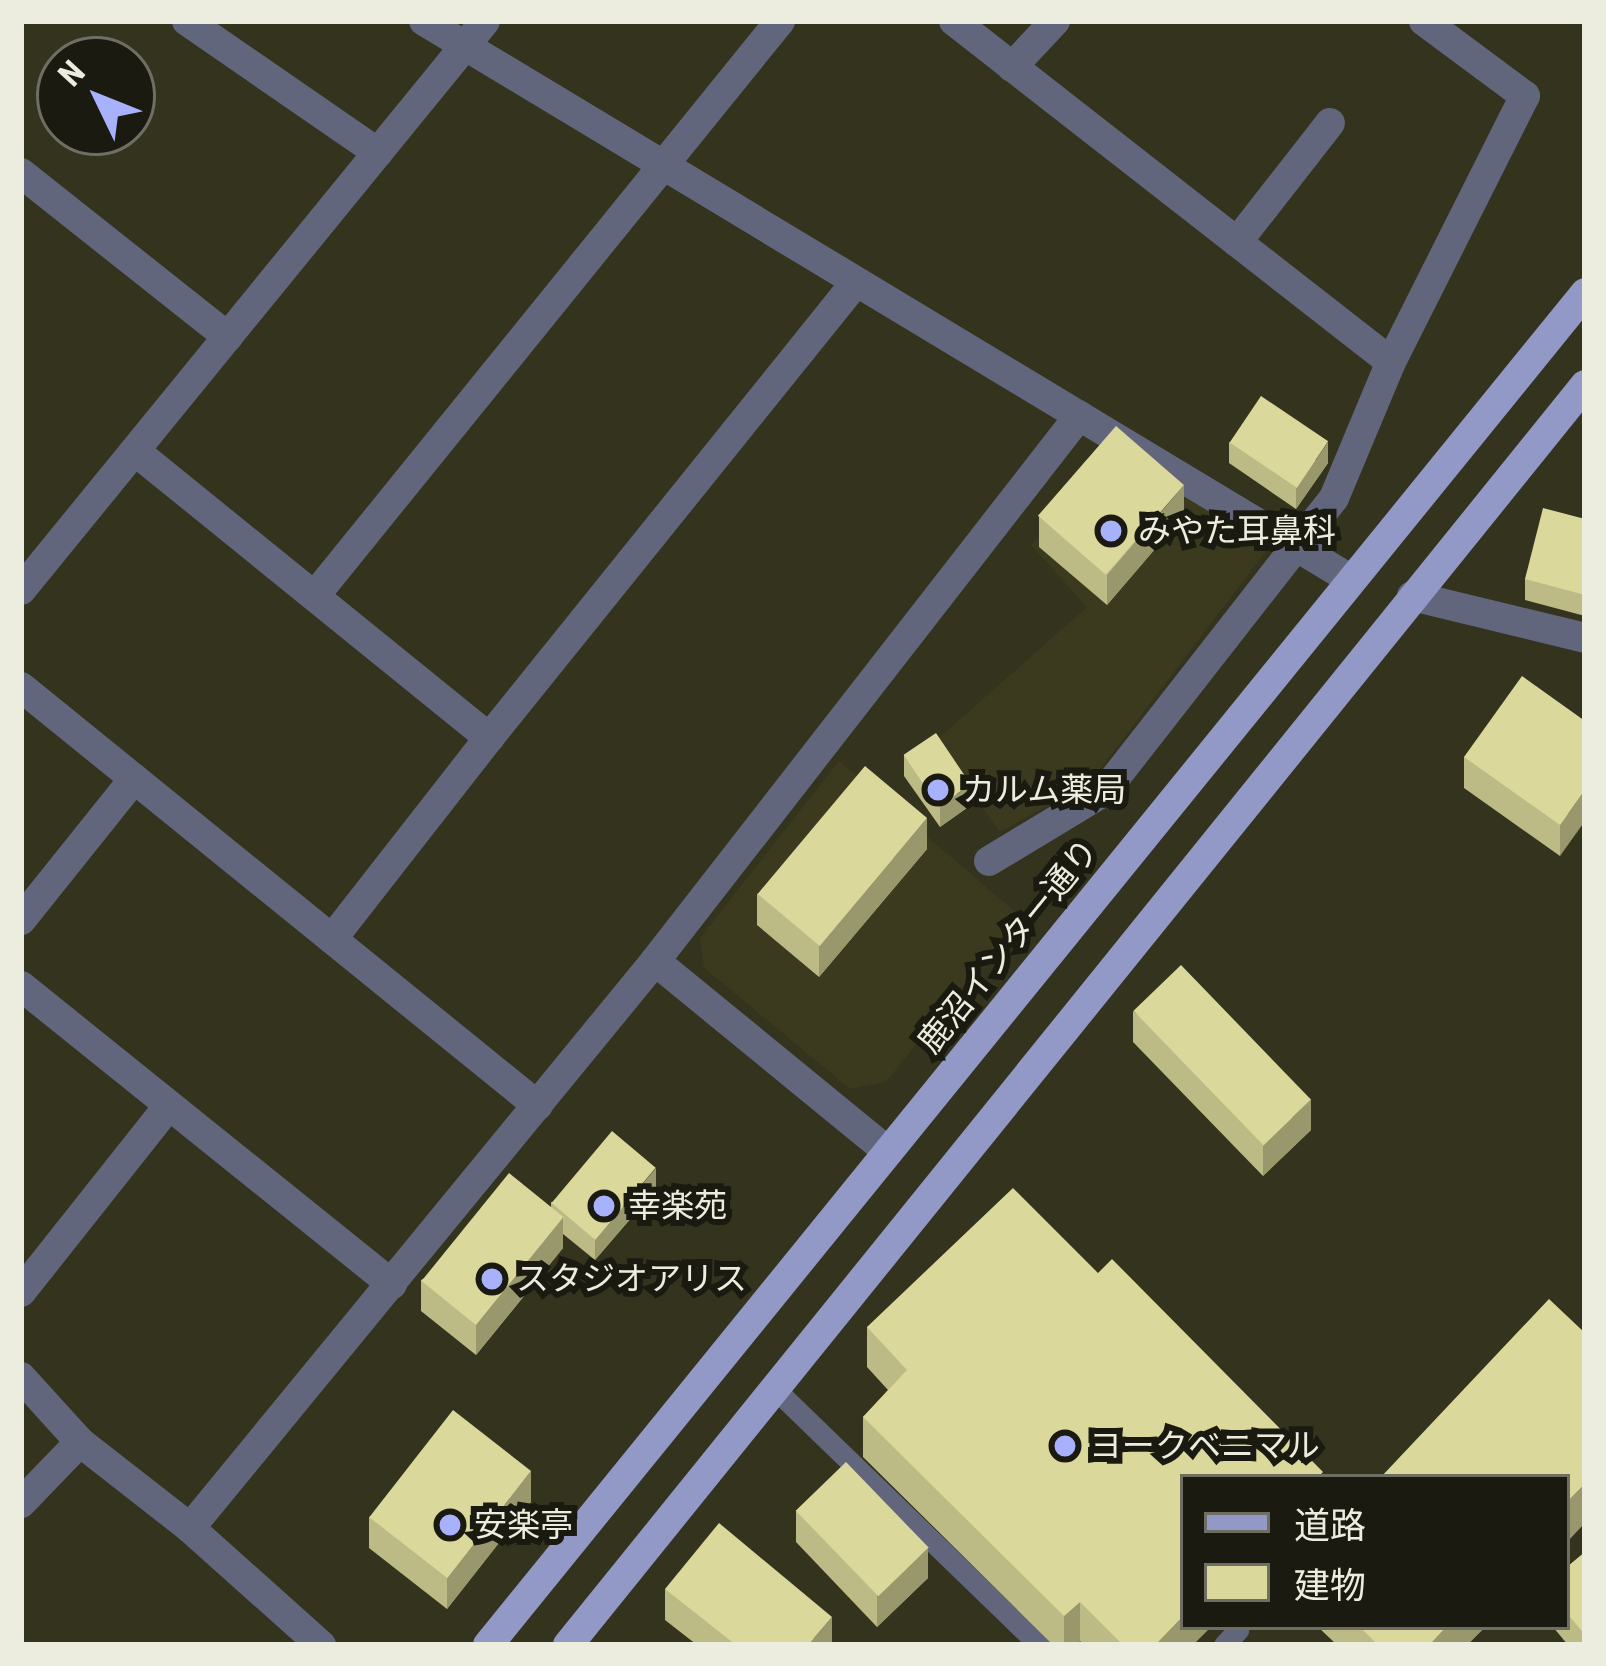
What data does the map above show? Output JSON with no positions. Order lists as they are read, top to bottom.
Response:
{
  "streets": {
    "main road": ["鹿沼インター通り"]
  },
  "places": [
    "みやた耳鼻科",
    "カルム薬局",
    "幸楽苑",
    "スタジオアリス",
    "ヨークベニマル",
    "安楽亭"
  ],
  "legend": ["道路", "建物"],
  "north": "top left"
}
